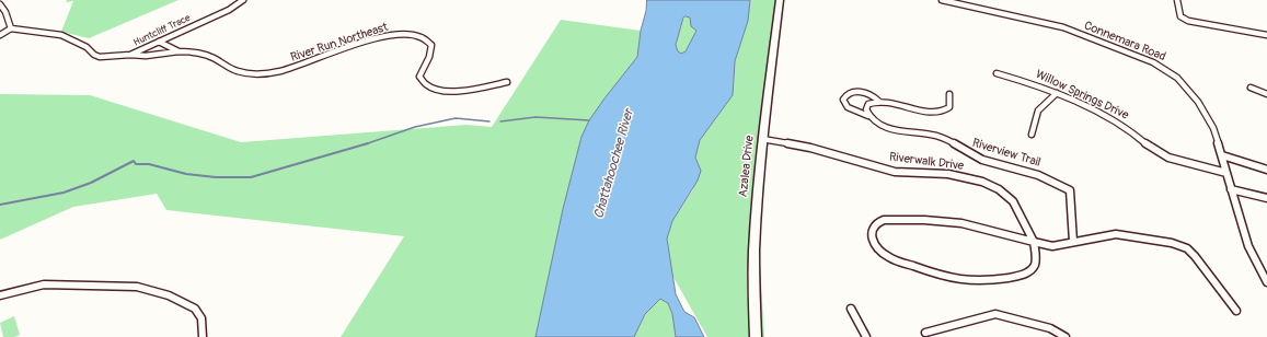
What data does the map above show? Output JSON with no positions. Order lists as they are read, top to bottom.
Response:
{
  "streets": {
    "street": [
      "Huntcliff Trace",
      "Connemara Road",
      "River Run Northeast",
      "Willow Springs Drive",
      "Riverview Trail",
      "Riverwalk Drive",
      "Azalea Drive"
    ]
  },
  "crossings": [
    ["Huntcliff Trace", "River Run Northeast"],
    ["Connemara Road", "Willow Springs Drive"],
    ["Riverwalk Drive", "Azalea Drive"]
  ],
  "water": ["Chattahoochee River"]
}
